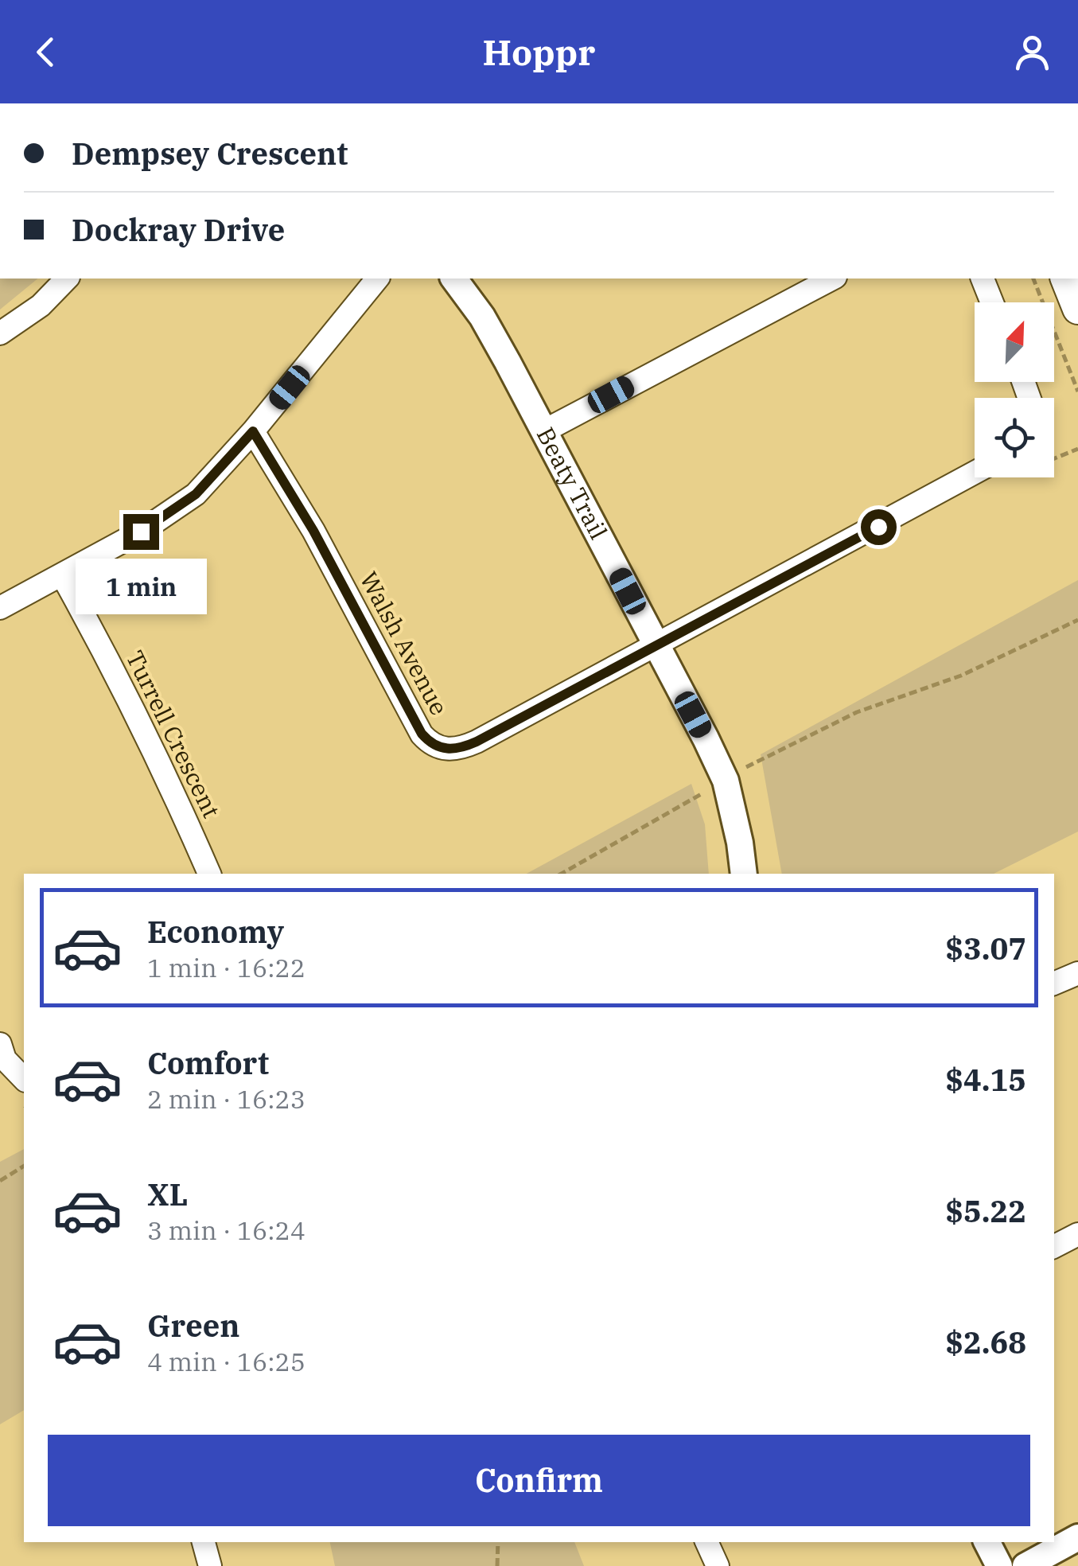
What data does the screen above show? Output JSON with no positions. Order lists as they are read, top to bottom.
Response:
{
  "streets": {
    "street": ["Beaty Trail", "Walsh Avenue", "Turrell Crescent"]
  },
  "crossings": [
    ["Beaty Trail", "Walsh Avenue"]
  ],
  "north": "top right",
  "page": {
    "header": "Hoppr",
    "banner": ["Dempsey Crescent", "Dockray Drive"],
    "bubble": "1 min",
    "list": [
      {
        "name": "Economy",
        "note": "1 min · 16:22",
        "value": "$3.07"
      },
      {
        "name": "Comfort",
        "note": "2 min · 16:23",
        "value": "$4.15"
      },
      {
        "name": "XL",
        "note": "3 min · 16:24",
        "value": "$5.22"
      },
      {
        "name": "Green",
        "note": "4 min · 16:25",
        "value": "$2.68"
      }
    ],
    "buttons": "Confirm"
  }
}
